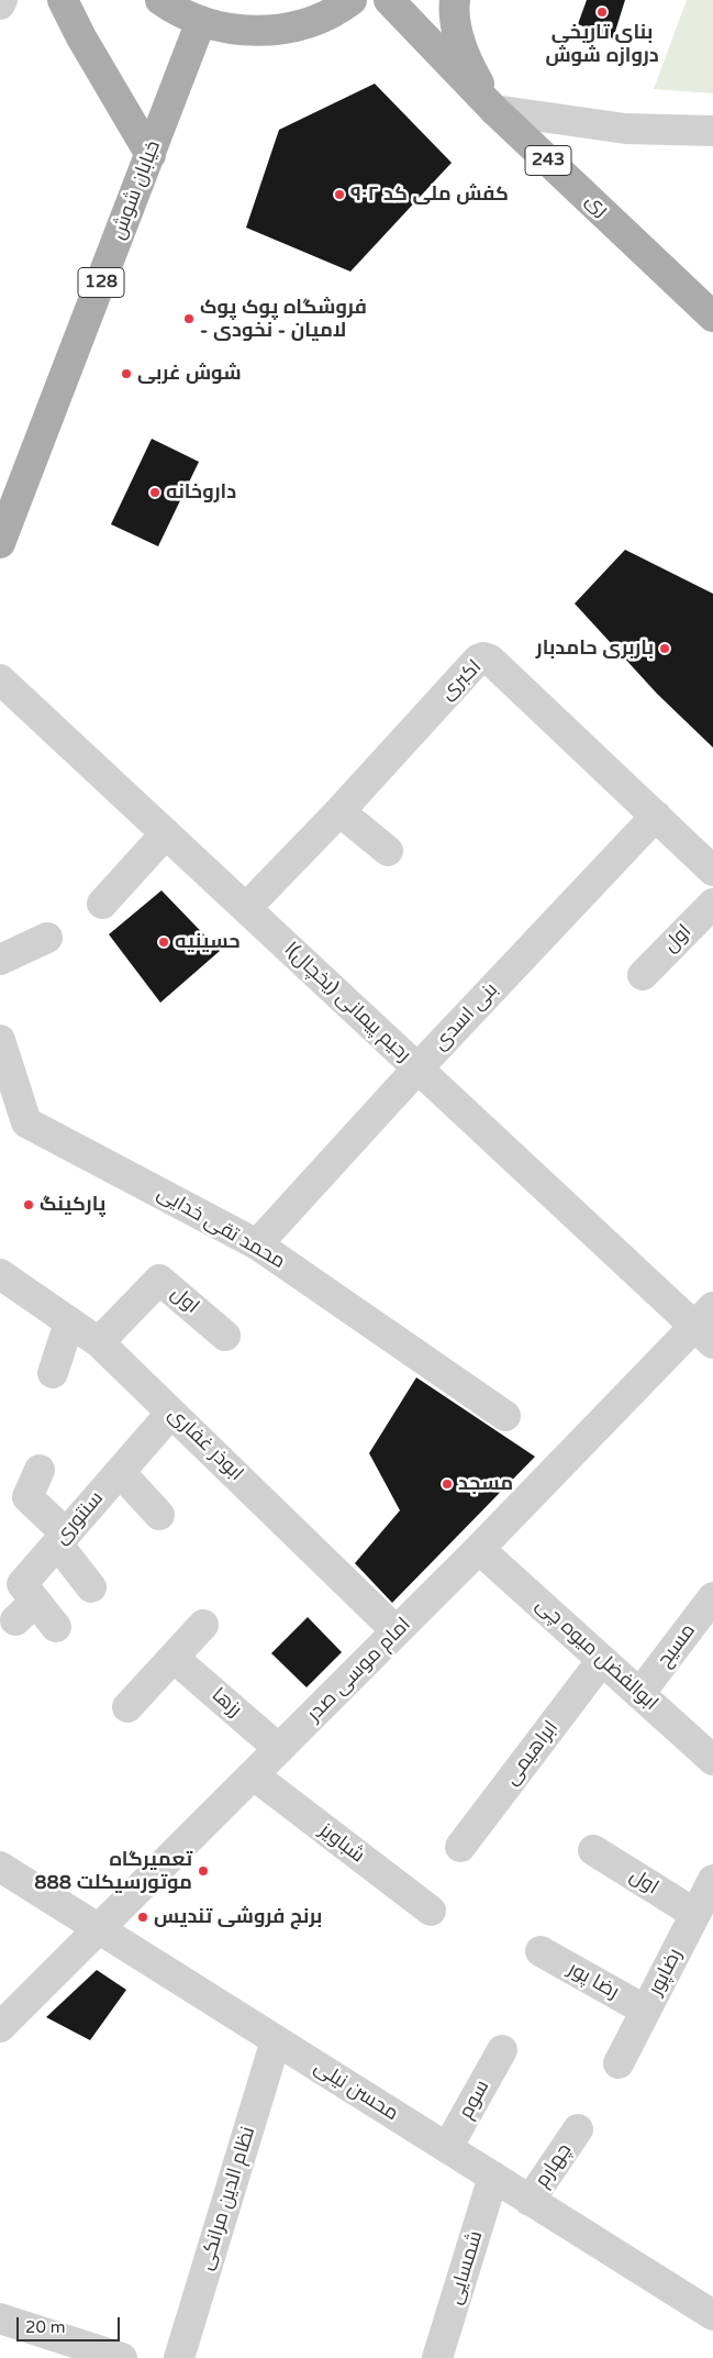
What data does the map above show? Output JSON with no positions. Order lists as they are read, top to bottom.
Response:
{
  "streets": {
    "main road": [
      "243",
      "خیابان شوش",
      "ری",
      "128"
    ],
    "street": [
      "اکبری",
      "اول",
      "رحیم پیمانی (یخچال)ا",
      "بنی اسدی",
      "محمد تقی خدایی",
      "ابوذر غفاری",
      "سنتوری",
      "مسیح",
      "ابوالفضل میوه چی",
      "امام موسی صدر",
      "رزها",
      "ابراهیمی",
      "شباویز",
      "رضاپور",
      "رضا پور",
      "محسن نیلی",
      "سوم",
      "چهارم",
      "نظام الدین مرانکی",
      "شمسایی"
    ]
  },
  "crossings": [
    ["اکبری", "رحیم پیمانی (یخچال)ا"],
    ["اکبری", "بنی اسدی"],
    ["اول", "ابوذر غفاری"],
    ["اول", "رضاپور"],
    ["رحیم پیمانی (یخچال)ا", "بنی اسدی"],
    ["رحیم پیمانی (یخچال)ا", "امام موسی صدر"],
    ["بنی اسدی", "محمد تقی خدایی"],
    ["ابوذر غفاری", "سنتوری"],
    ["ابوذر غفاری", "امام موسی صدر"],
    ["مسیح", "ابوالفضل میوه چی"],
    ["ابوالفضل میوه چی", "امام موسی صدر"],
    ["ابوالفضل میوه چی", "ابراهیمی"],
    ["امام موسی صدر", "رزها"],
    ["امام موسی صدر", "شباویز"],
    ["امام موسی صدر", "محسن نیلی"],
    ["رضاپور", "رضا پور"],
    ["محسن نیلی", "سوم"],
    ["محسن نیلی", "چهارم"],
    ["محسن نیلی", "نظام الدین مرانکی"],
    ["محسن نیلی", "شمسایی"]
  ],
  "places": [
    "بنای تاریخی دروازه شوش",
    "کفش ملی کد ۹۰۲",
    "فروشگاه پوک پوک - لاميان - نخودی",
    "شوش غربی",
    "داروخانه",
    "باربری حامدبار",
    "حسینیه",
    "پارکینگ",
    "مسجد",
    "تعمیرگاه موتورسیکلت 888",
    "برنج فروشی تندیس"
  ],
  "scale_bar": "20 m"
}
